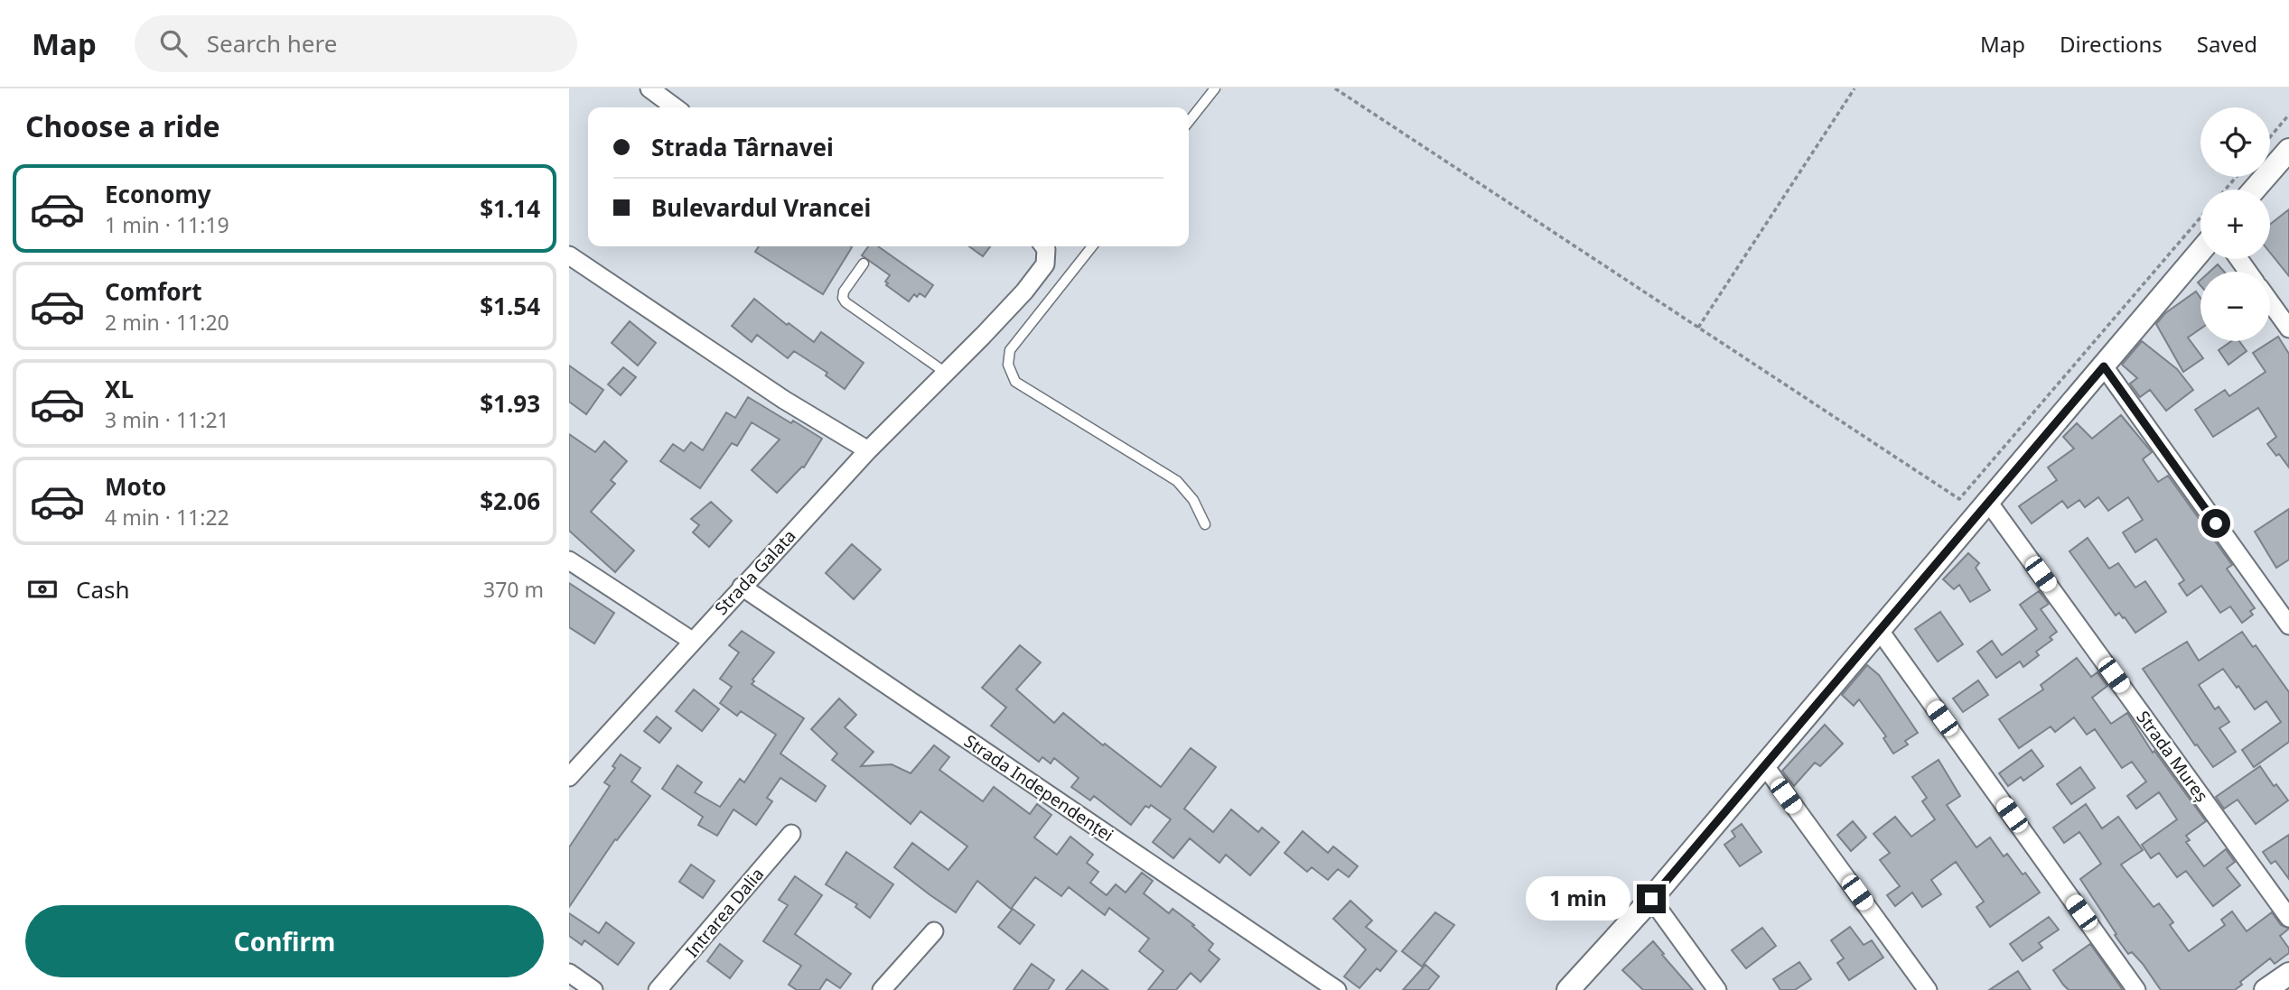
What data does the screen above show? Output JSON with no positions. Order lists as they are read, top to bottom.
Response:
{
  "streets": {
    "street": [
      "Strada Galata",
      "Strada Mureș",
      "Strada Independenței",
      "Intrarea Dalia"
    ]
  },
  "crossings": [
    ["Strada Galata", "Strada Independenței"]
  ],
  "page": {
    "header": "Map",
    "search": "Search here",
    "nav": ["Map", "Directions", "Saved"],
    "heading": "Choose a ride",
    "map_buttons": ["+", "−"],
    "banner": ["Strada Târnavei", "Bulevardul Vrancei"],
    "list": [
      {
        "name": "Economy",
        "note": "1 min · 11:19",
        "value": "$1.14"
      },
      {
        "name": "Comfort",
        "note": "2 min · 11:20",
        "value": "$1.54"
      },
      {
        "name": "XL",
        "note": "3 min · 11:21",
        "value": "$1.93"
      },
      {
        "name": "Moto",
        "note": "4 min · 11:22",
        "value": "$2.06"
      }
    ],
    "pay": ["Cash", "370 m"],
    "bubble": "1 min",
    "buttons": "Confirm"
  }
}
